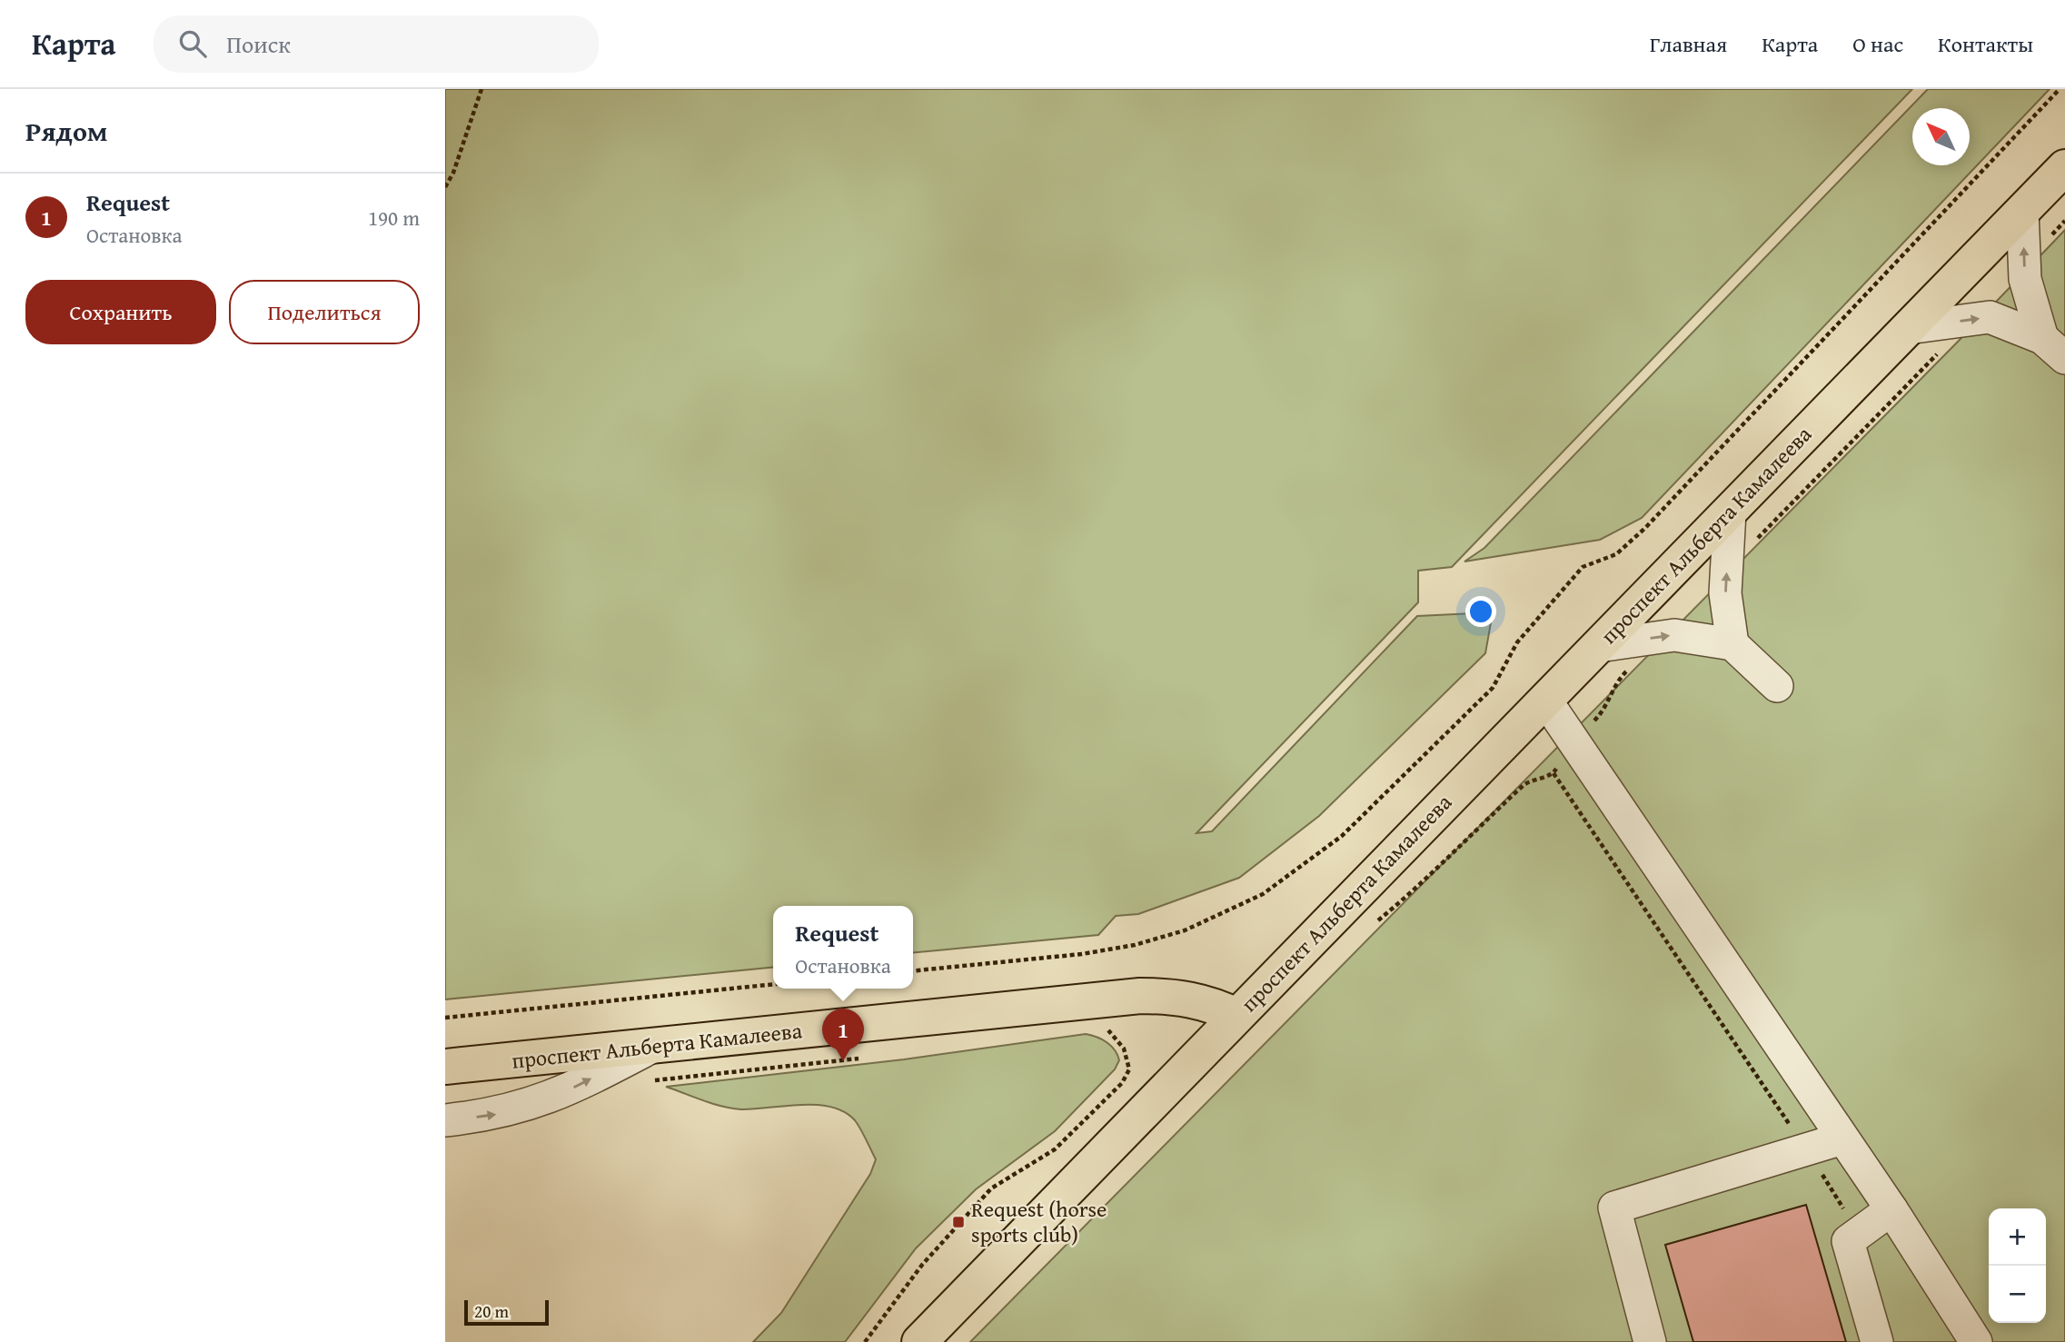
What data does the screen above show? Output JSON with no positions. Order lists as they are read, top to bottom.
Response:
{
  "streets": {
    "main road": ["проспект Альберта Камалеева"]
  },
  "places": {
    "transit": ["Request (horse sports club)"]
  },
  "scale_bar": "20 m",
  "north": "top left",
  "page": {
    "header": "Карта",
    "search": "Поиск",
    "nav": [
      "Главная",
      "Карта",
      "О нас",
      "Контакты"
    ],
    "heading": "Рядом",
    "list": [
      {
        "mark": "1",
        "name": "Request",
        "note": "Остановка",
        "value": "190 m"
      }
    ],
    "buttons": ["Сохранить", "Поделиться"],
    "popup": ["Request", "Остановка"],
    "pins": "1",
    "map_buttons": ["+", "−"],
    "scale": "20 m"
  }
}
